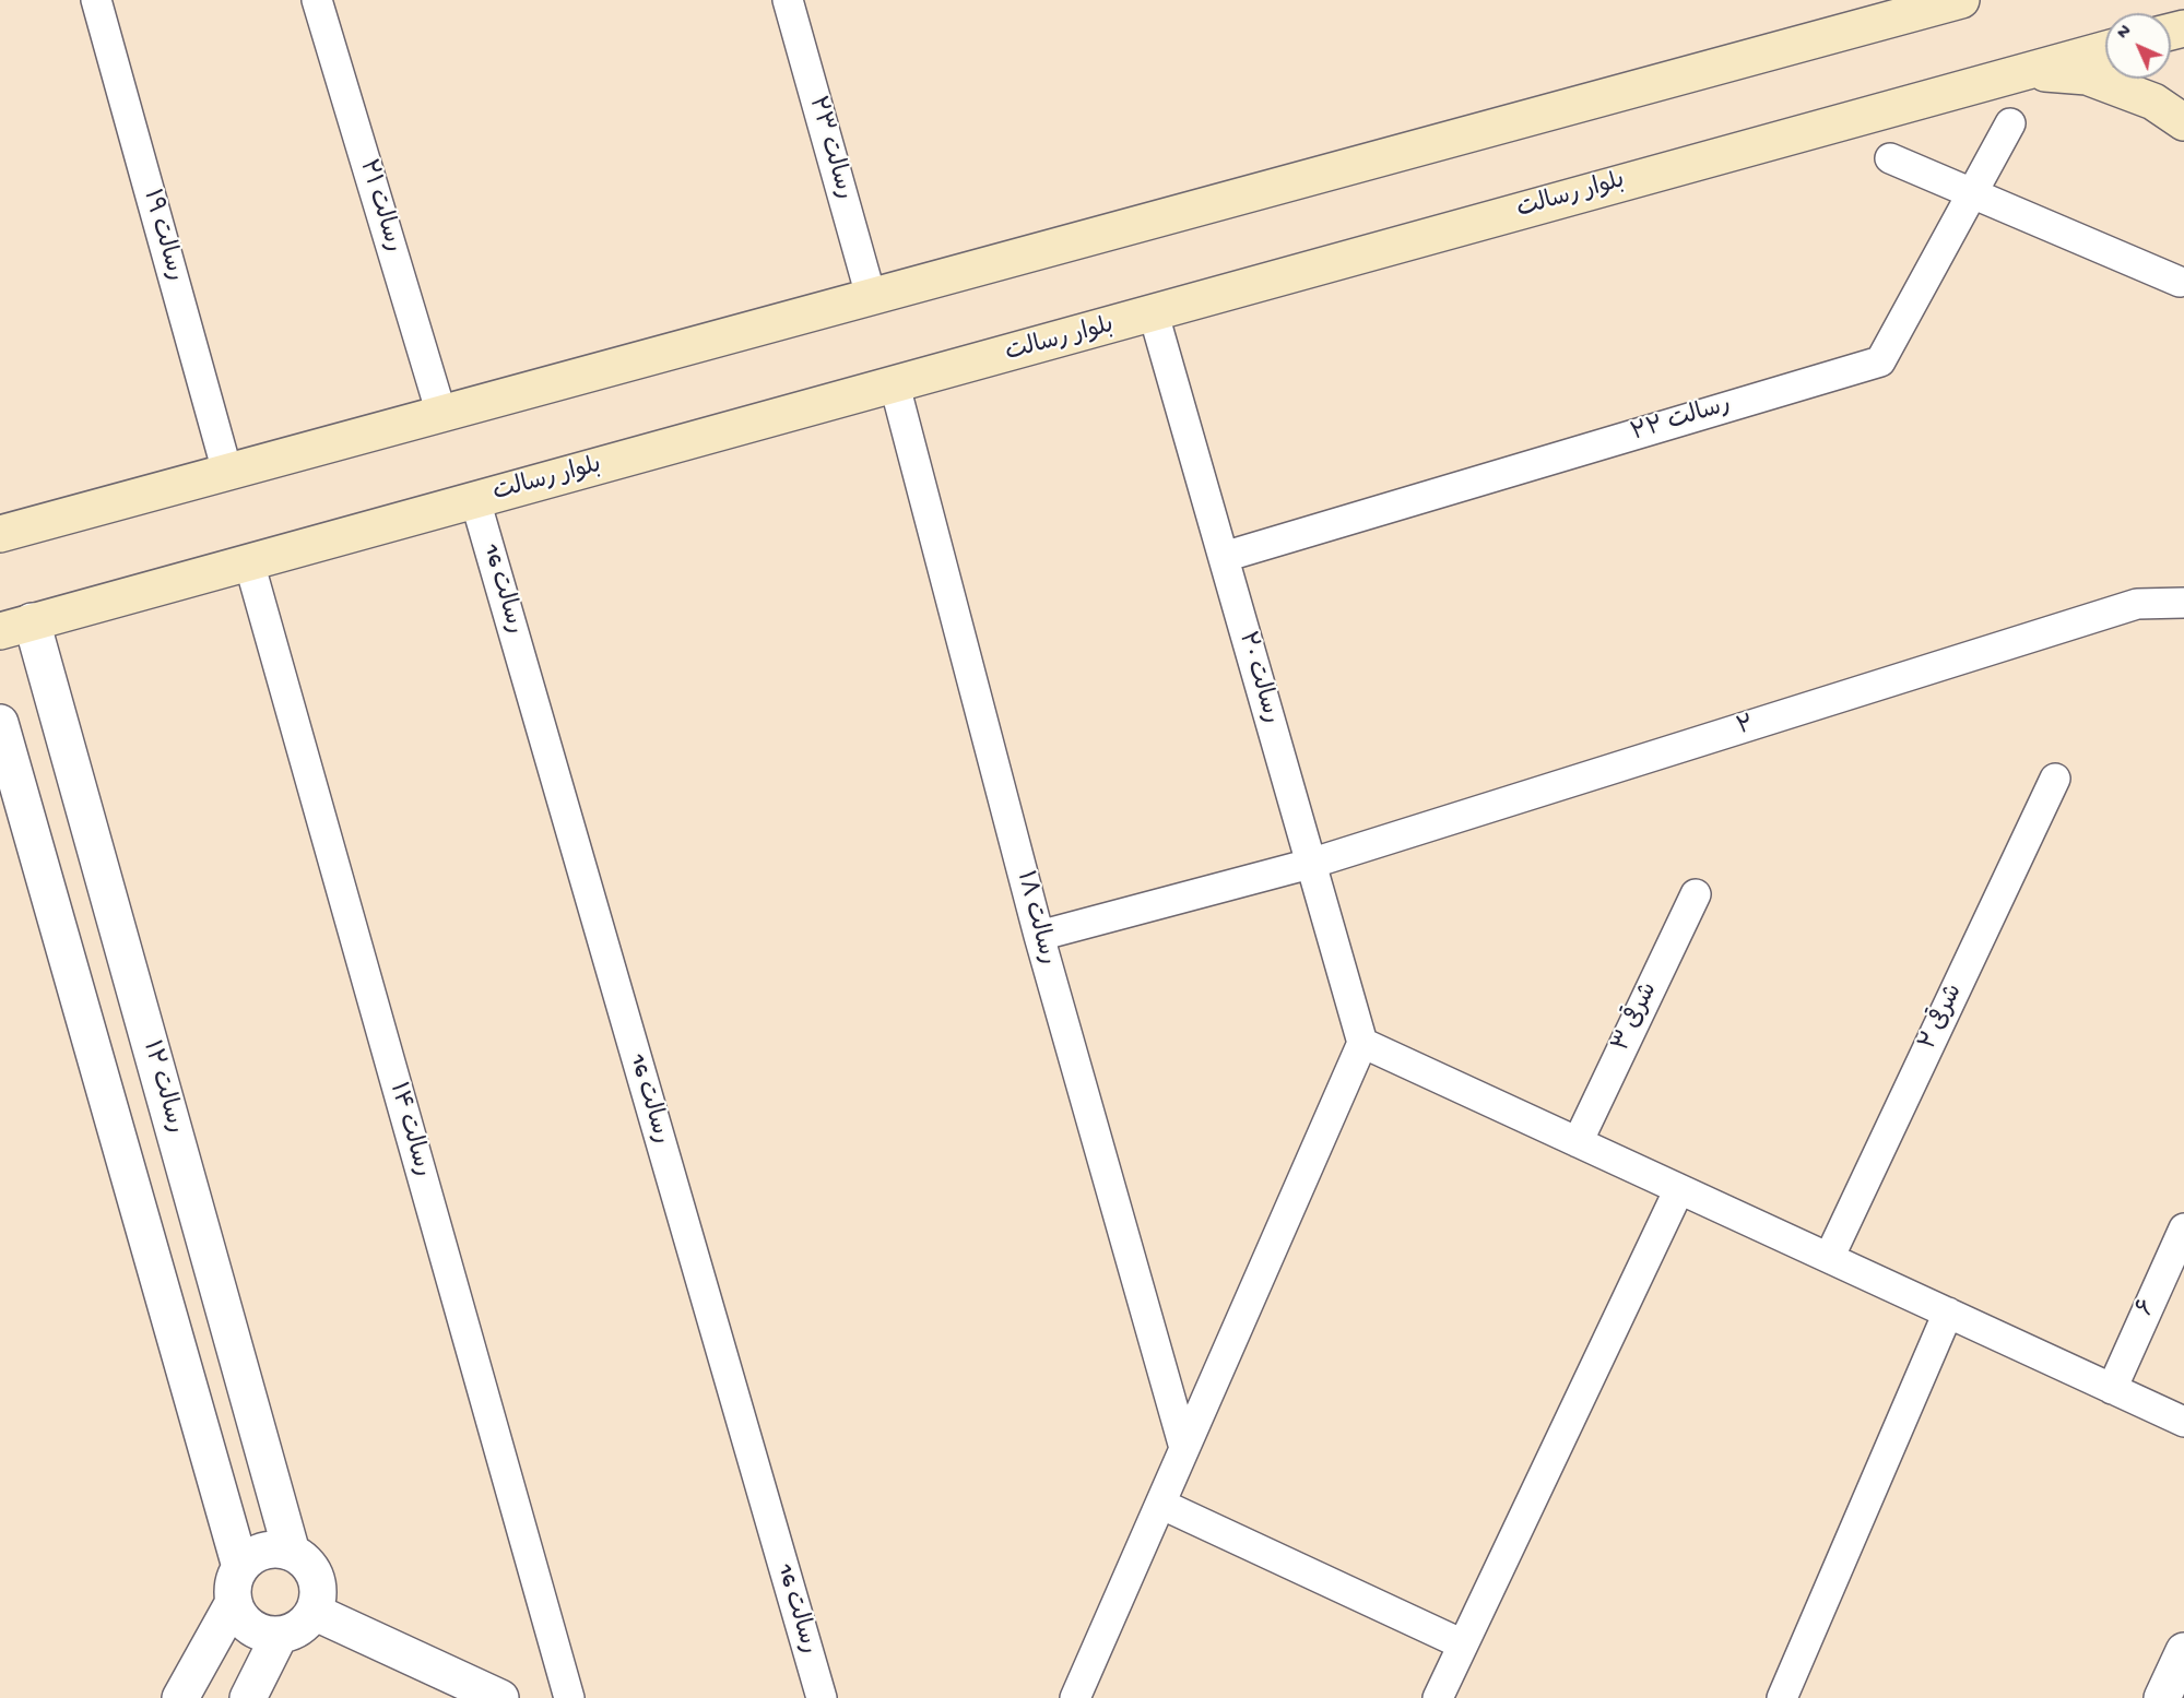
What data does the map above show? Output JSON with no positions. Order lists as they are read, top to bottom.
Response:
{
  "streets": {
    "main road": ["بلوار رسالت"],
    "street": [
      "رسالت ۲۳",
      "رسالت ۲۱",
      "رسالت ۱۹",
      "رسالت ۲۲",
      "رسالت 16",
      "رسالت ۲۰",
      "۲",
      "رسالت ۱۸",
      "۳ شرقی",
      "۲ شرقی",
      "رسالت ۱۲",
      "رسالت ۱۴",
      "۶"
    ]
  },
  "crossings": [
    ["بلوار رسالت", "رسالت 16"],
    ["بلوار رسالت", "رسالت ۲۰"],
    ["بلوار رسالت", "رسالت ۱۸"],
    ["بلوار رسالت", "رسالت ۱۲"],
    ["بلوار رسالت", "رسالت ۱۴"],
    ["رسالت ۲۲", "رسالت ۲۰"],
    ["رسالت ۲۰", "۲"],
    ["۲", "رسالت ۱۸"]
  ],
  "north": "top left"
}
